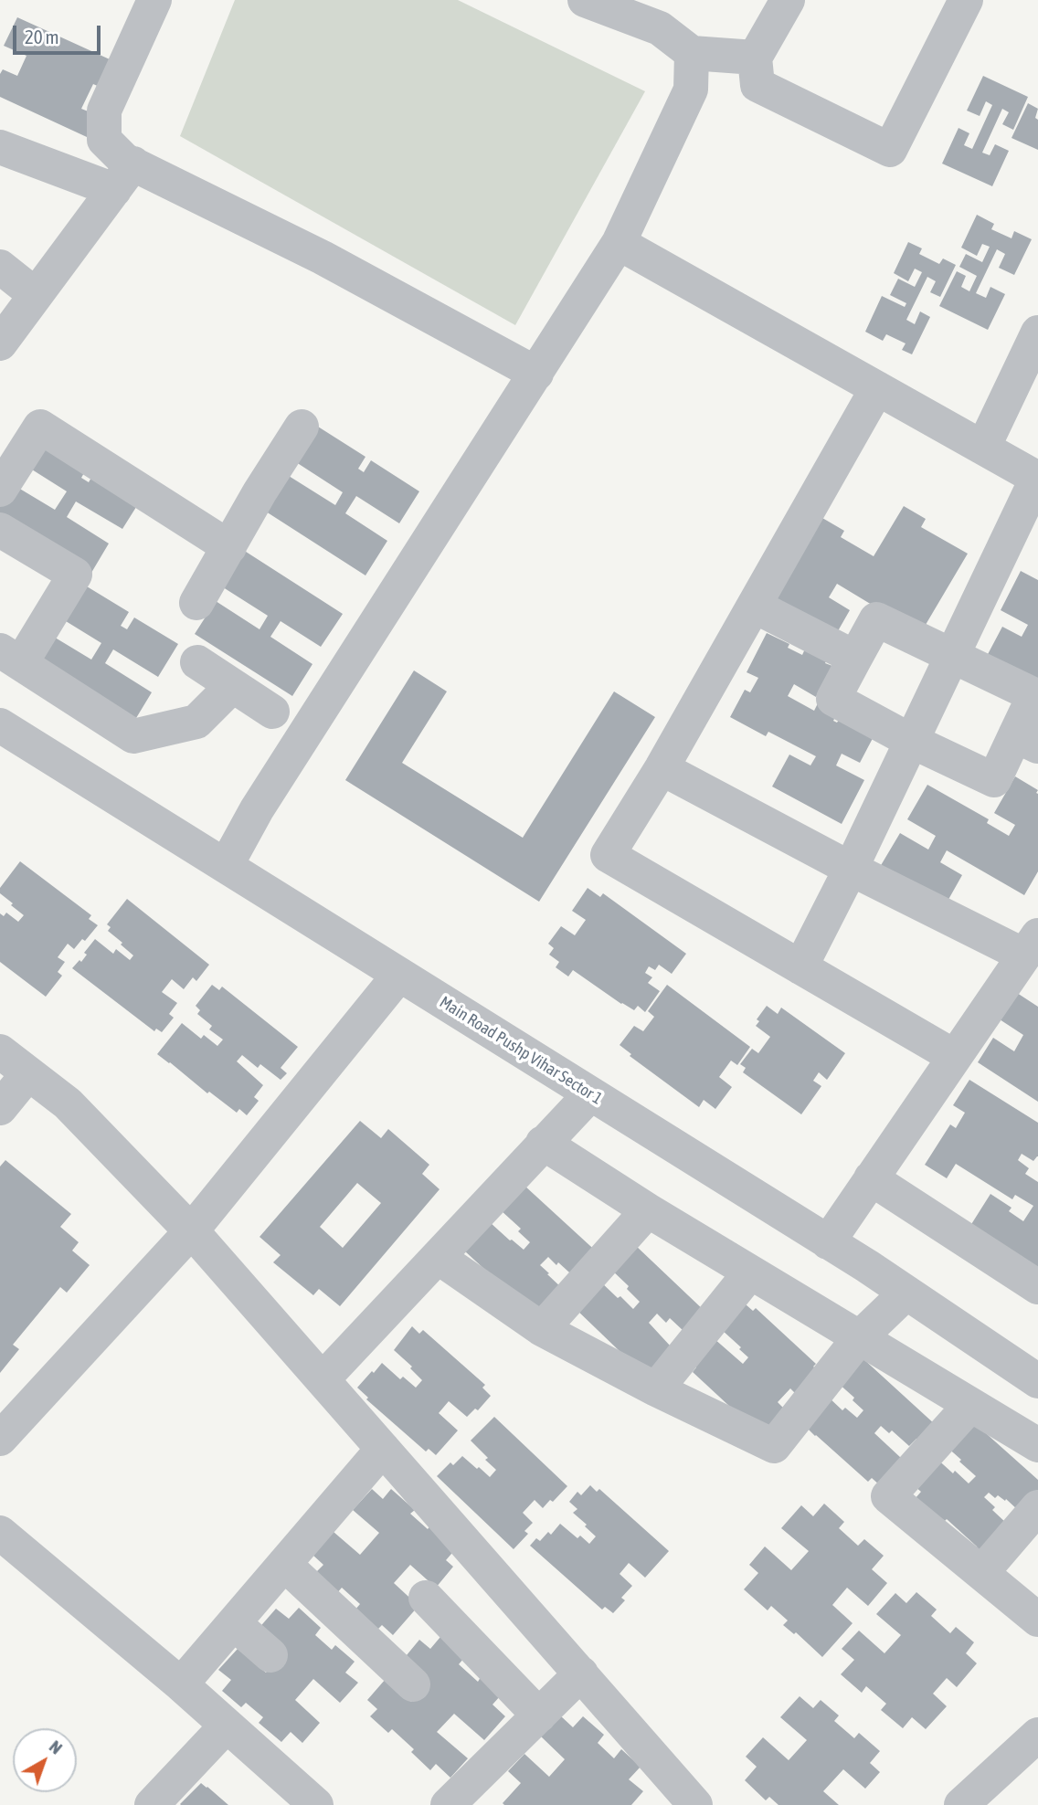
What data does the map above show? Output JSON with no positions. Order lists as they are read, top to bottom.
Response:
{
  "streets": {
    "street": ["Main Road Pushp Vihar Sector 1"]
  },
  "scale_bar": "20 m",
  "north": "top right"
}
